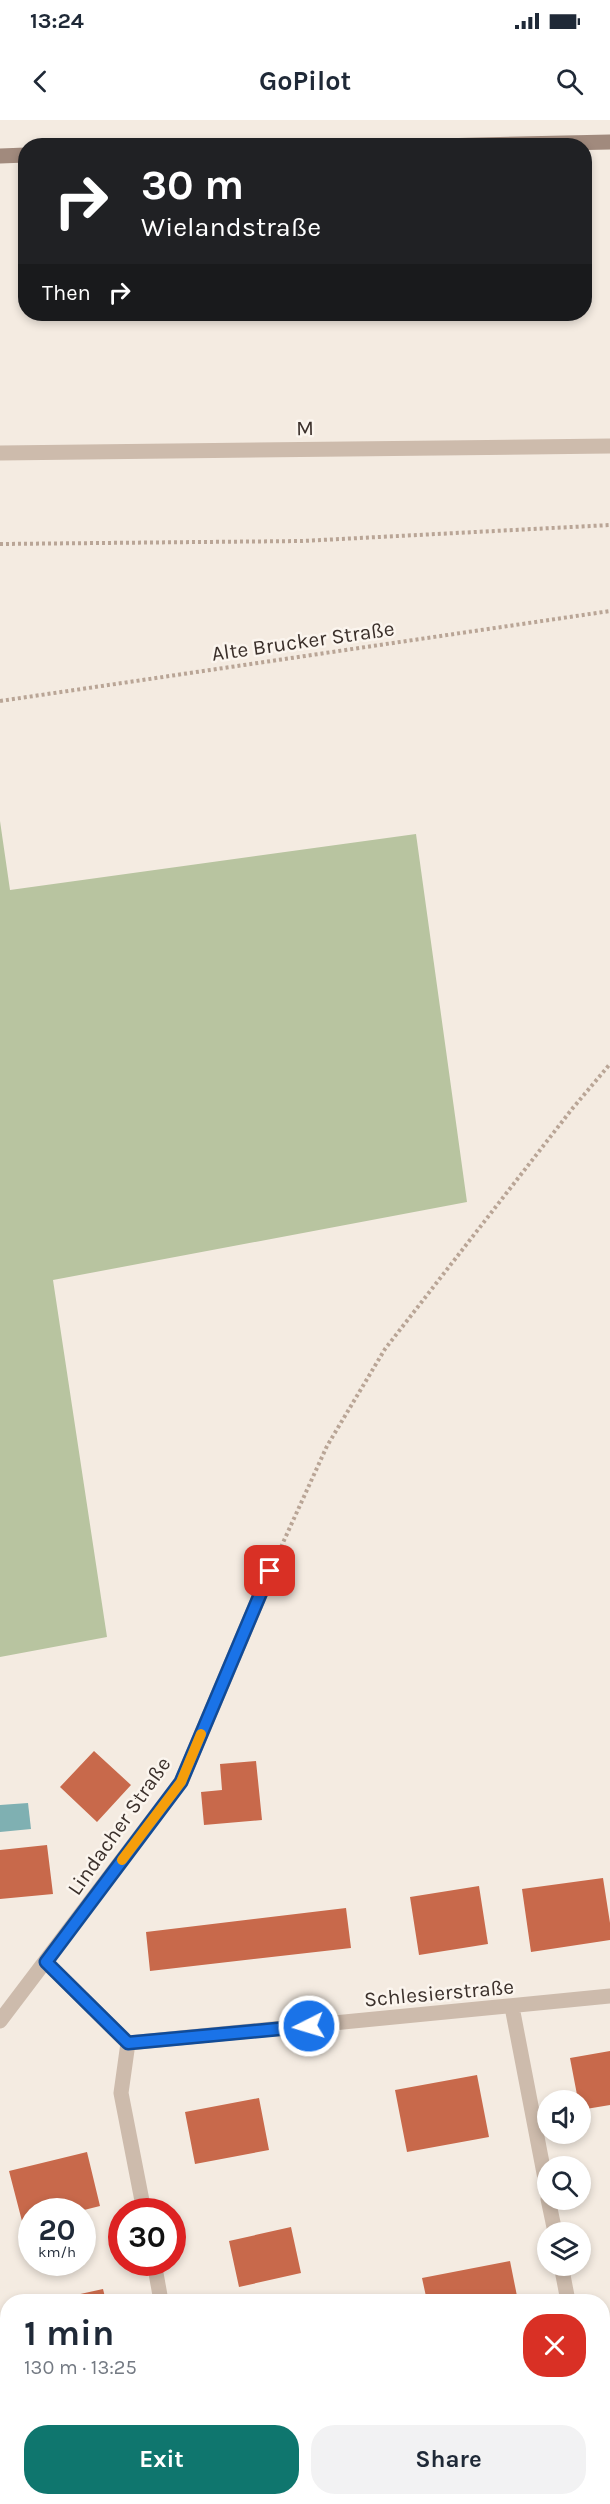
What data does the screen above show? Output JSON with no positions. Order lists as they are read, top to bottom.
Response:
{
  "streets": {
    "street": ["M", "Lindacher Straße", "Schlesierstraße"],
    "path": ["Alte Brucker Straße"]
  },
  "page": {
    "status": "13:24",
    "header": "GoPilot",
    "turn": ["30 m", "Wielandstraße"],
    "then": "Then",
    "speed": "20 km/h",
    "limit": "30",
    "heading": ["1 min", "130 m · 13:25"],
    "buttons": ["Exit", "Share"]
  }
}
